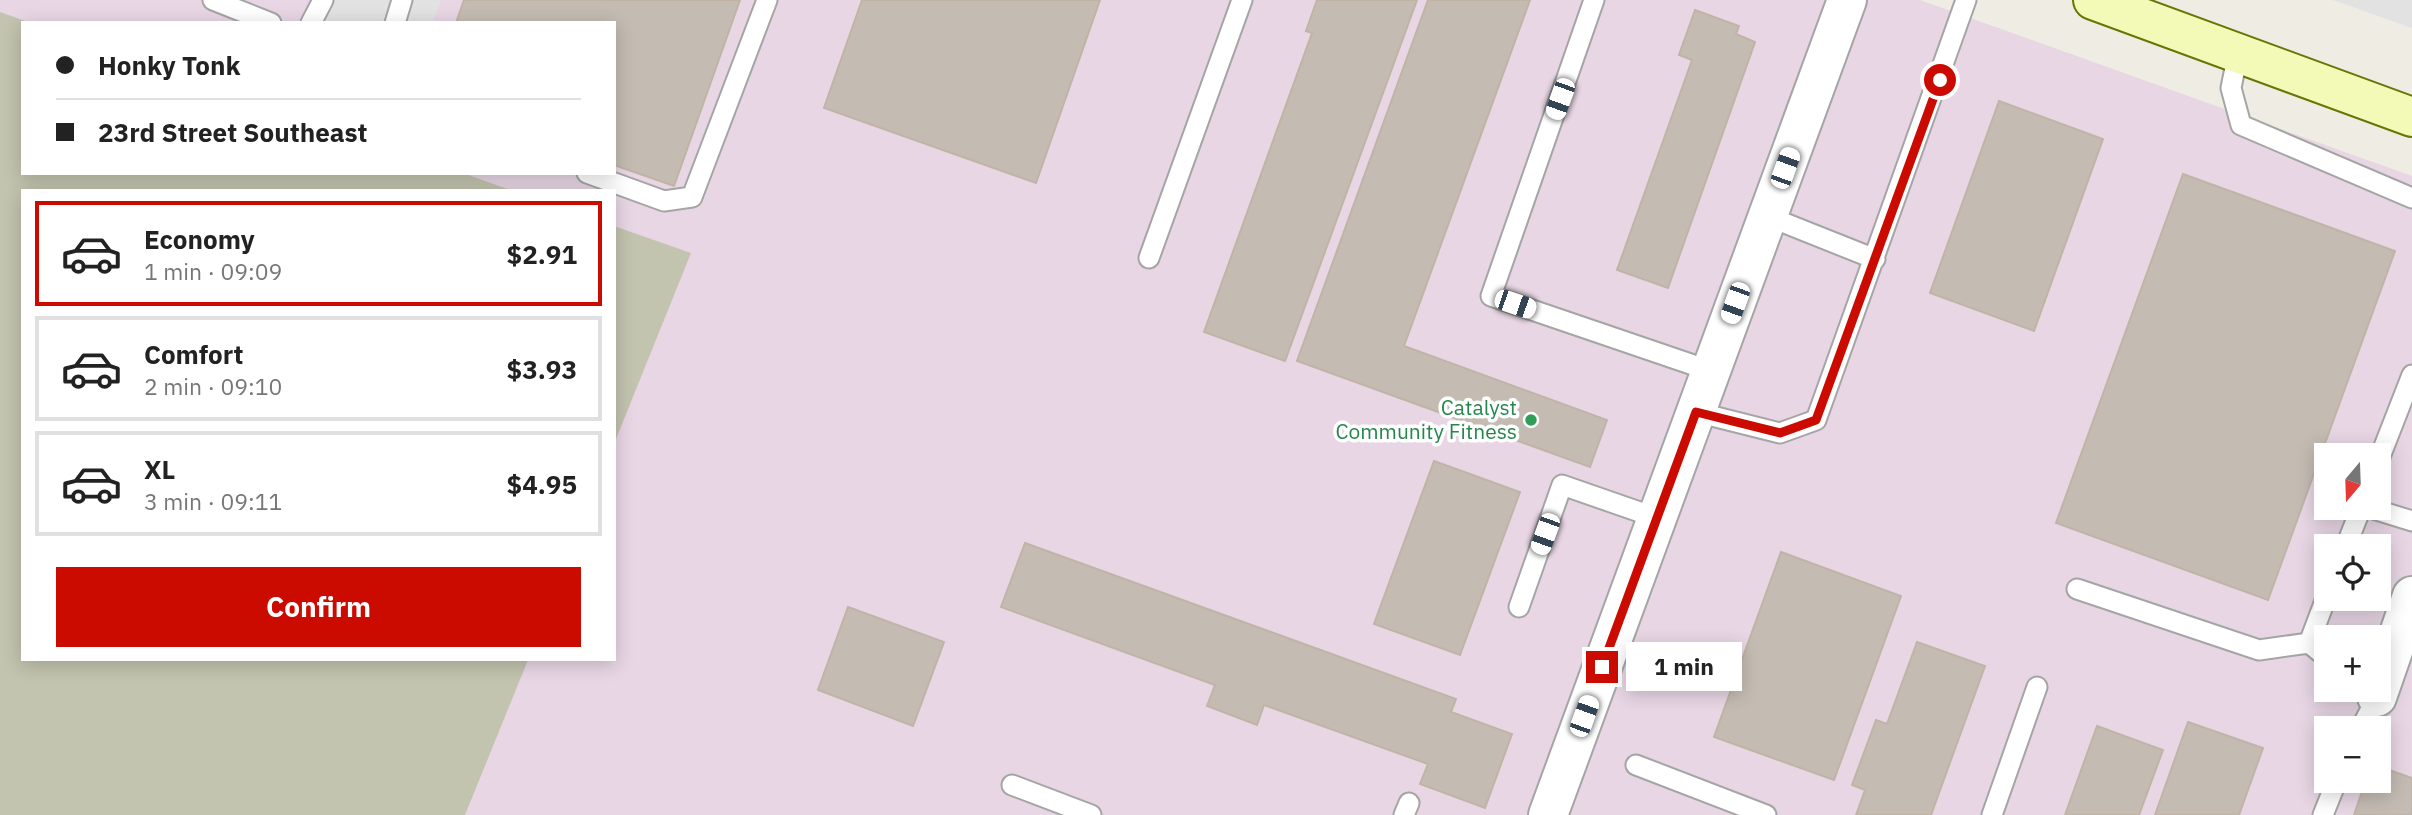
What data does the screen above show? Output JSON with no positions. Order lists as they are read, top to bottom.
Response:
{
  "places": ["Catalyst Community Fitness"],
  "north": "bottom",
  "page": {
    "banner": ["Honky Tonk", "23rd Street Southeast"],
    "list": [
      {
        "name": "Economy",
        "note": "1 min · 09:09",
        "value": "$2.91"
      },
      {
        "name": "Comfort",
        "note": "2 min · 09:10",
        "value": "$3.93"
      },
      {
        "name": "XL",
        "note": "3 min · 09:11",
        "value": "$4.95"
      }
    ],
    "map_buttons": ["+", "−"],
    "buttons": "Confirm",
    "bubble": "1 min"
  }
}
